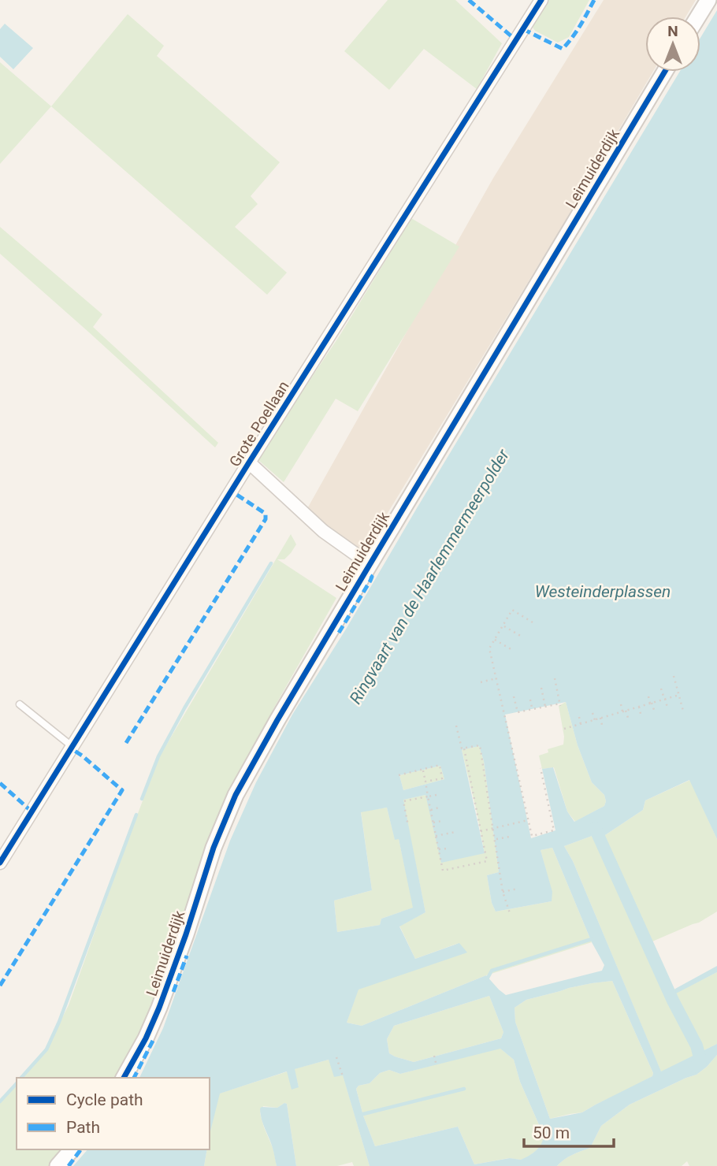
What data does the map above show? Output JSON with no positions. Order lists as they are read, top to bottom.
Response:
{
  "streets": {
    "street": ["Leimuiderdijk", "Grote Poellaan"]
  },
  "crossings": [
    ["Leimuiderdijk", "Grote Poellaan"]
  ],
  "water": ["Ringvaart van de Haarlemmermeerpolder", "Westeinderplassen"],
  "legend": ["Cycle path", "Path"],
  "scale_bar": "50 m",
  "north": "top"
}
